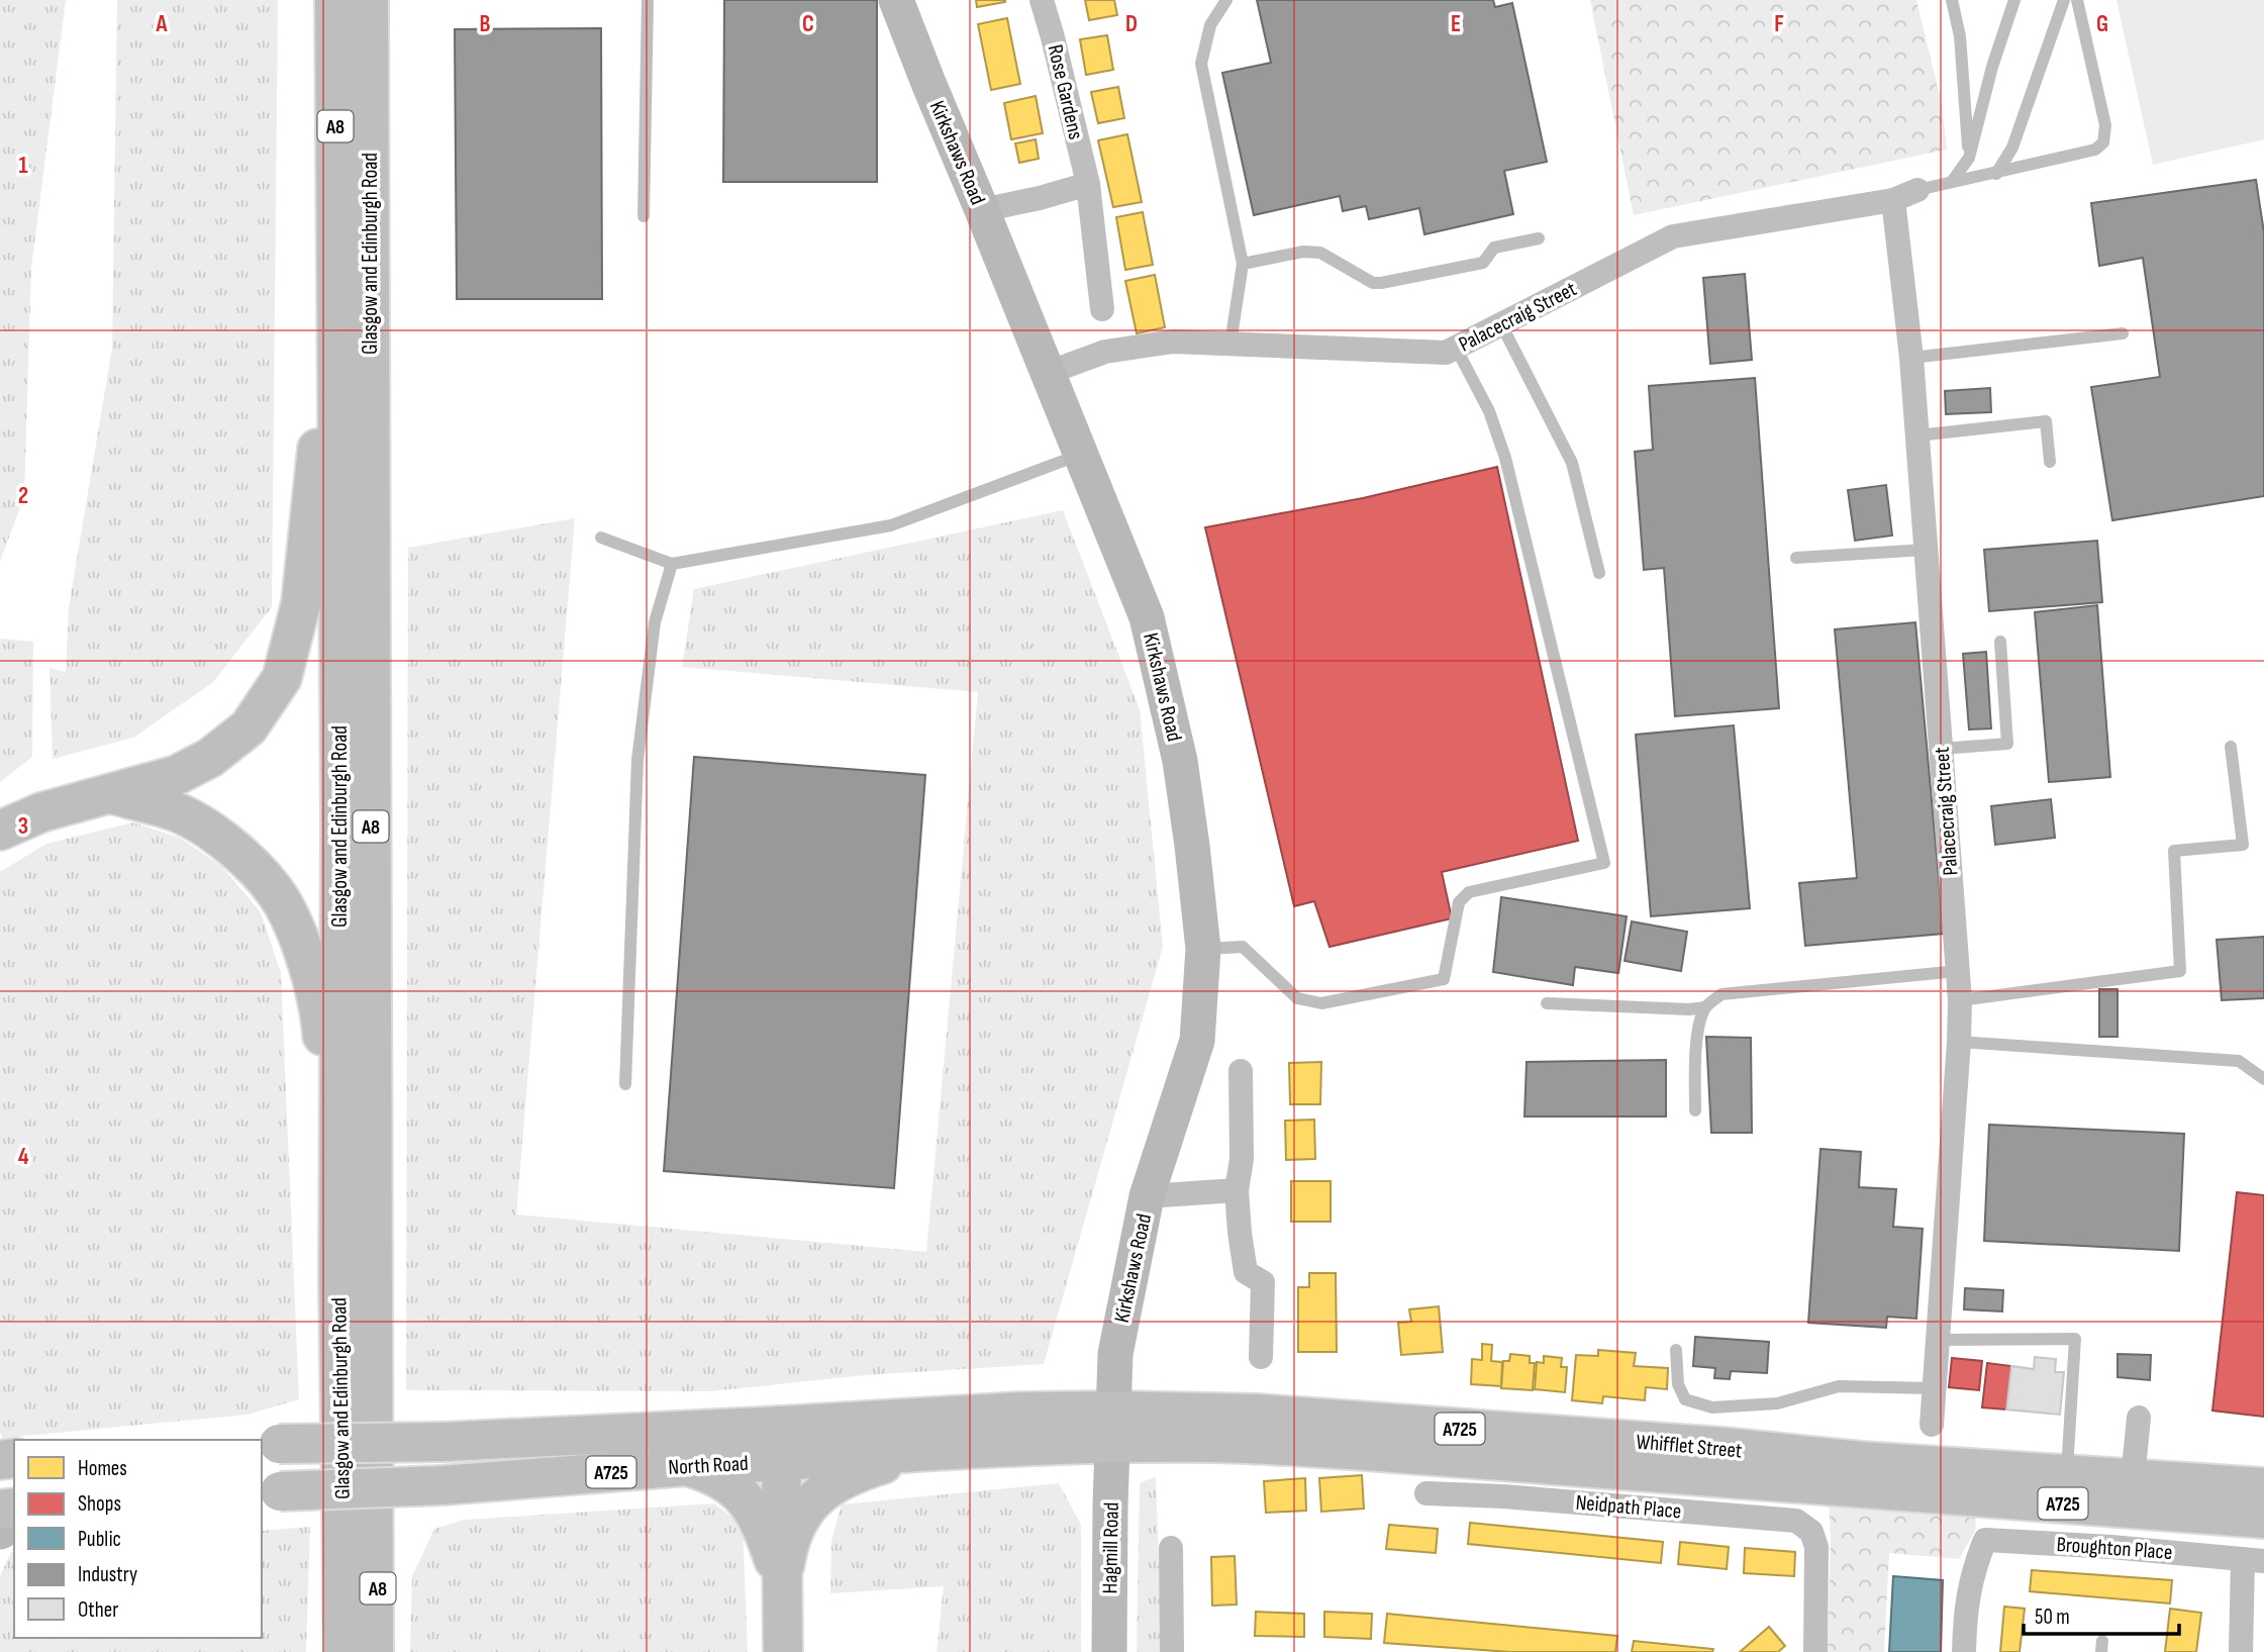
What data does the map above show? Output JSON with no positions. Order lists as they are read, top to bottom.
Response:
{
  "streets": {
    "main road": [
      "A8",
      "Glasgow and Edinburgh Road",
      "A725",
      "Whifflet Street",
      "North Road"
    ],
    "street": [
      "Rose Gardens",
      "Kirkshaws Road",
      "Palacecraig Street",
      "Neidpath Place",
      "Hagmill Road",
      "Broughton Place"
    ]
  },
  "crossings": [
    ["A8", "Glasgow and Edinburgh Road"],
    ["Kirkshaws Road", "Palacecraig Street"],
    ["Kirkshaws Road", "Whifflet Street"],
    ["Kirkshaws Road", "North Road"],
    ["Kirkshaws Road", "Hagmill Road"],
    ["A725", "North Road"],
    ["Whifflet Street", "North Road"],
    ["Whifflet Street", "Hagmill Road"],
    ["North Road", "Hagmill Road"]
  ],
  "legend": [
    "Homes",
    "Shops",
    "Public",
    "Industry",
    "Other"
  ],
  "scale_bar": "50 m",
  "grid": {
    "columns": [
      "A",
      "B",
      "C",
      "D",
      "E",
      "F",
      "G"
    ],
    "rows": [
      "1",
      "2",
      "3",
      "4"
    ]
  }
}
